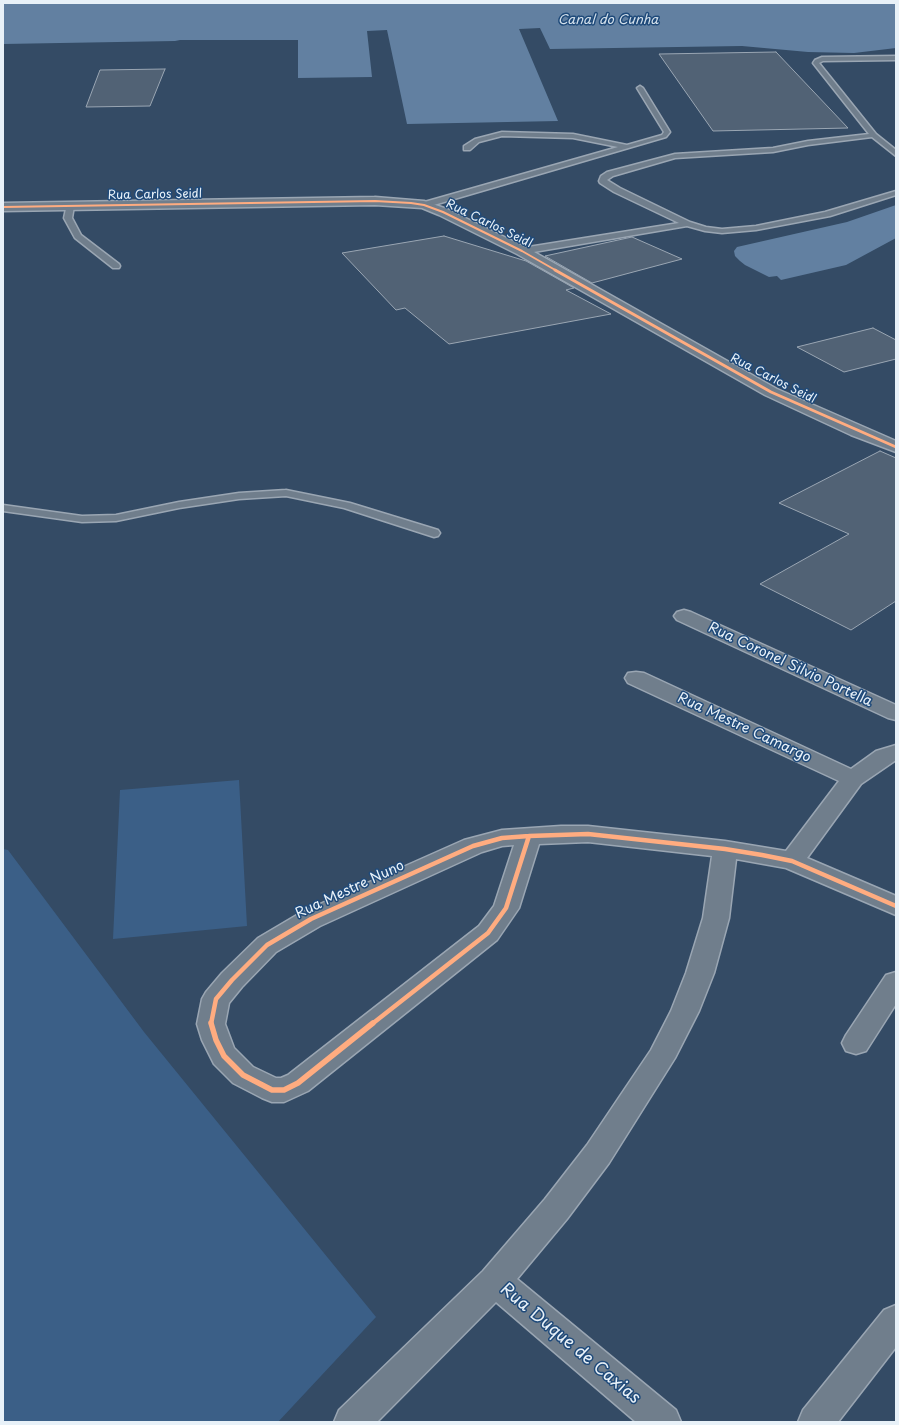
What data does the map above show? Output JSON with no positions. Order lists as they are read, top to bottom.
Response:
{
  "streets": {
    "street": [
      "Rua Carlos Seidl",
      "Rua Coronel Silvio Portella",
      "Rua Mestre Camargo",
      "Rua Mestre Nuno",
      "Rua Duque de Caxias"
    ]
  },
  "water": ["Canal do Cunha"]
}
